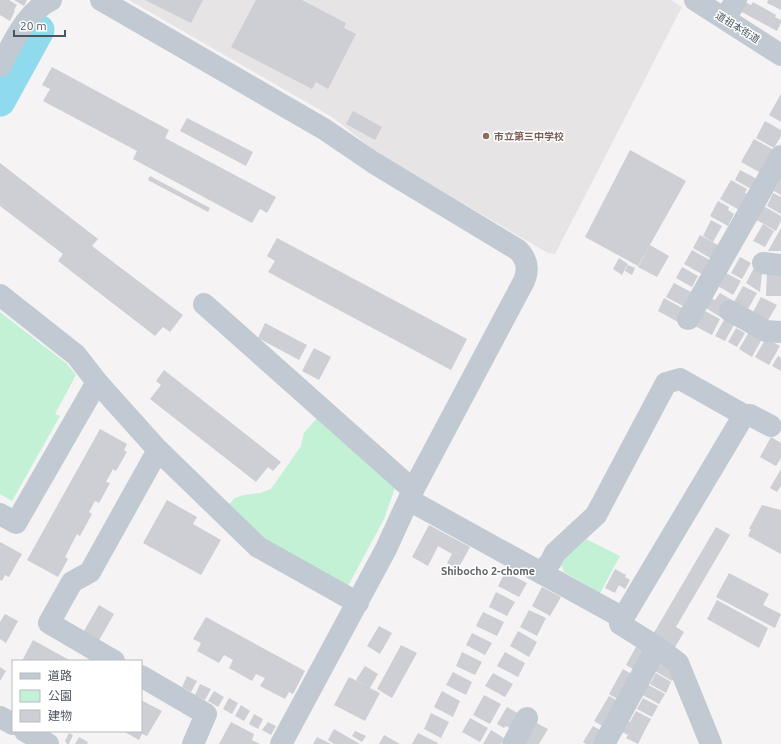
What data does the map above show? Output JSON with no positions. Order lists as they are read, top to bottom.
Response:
{
  "streets": {
    "street": ["道祖本街道"]
  },
  "districts": ["Shibocho 2-chome"],
  "places": ["市立第三中学校"],
  "legend": ["道路", "公園", "建物"],
  "scale_bar": "20 m"
}
